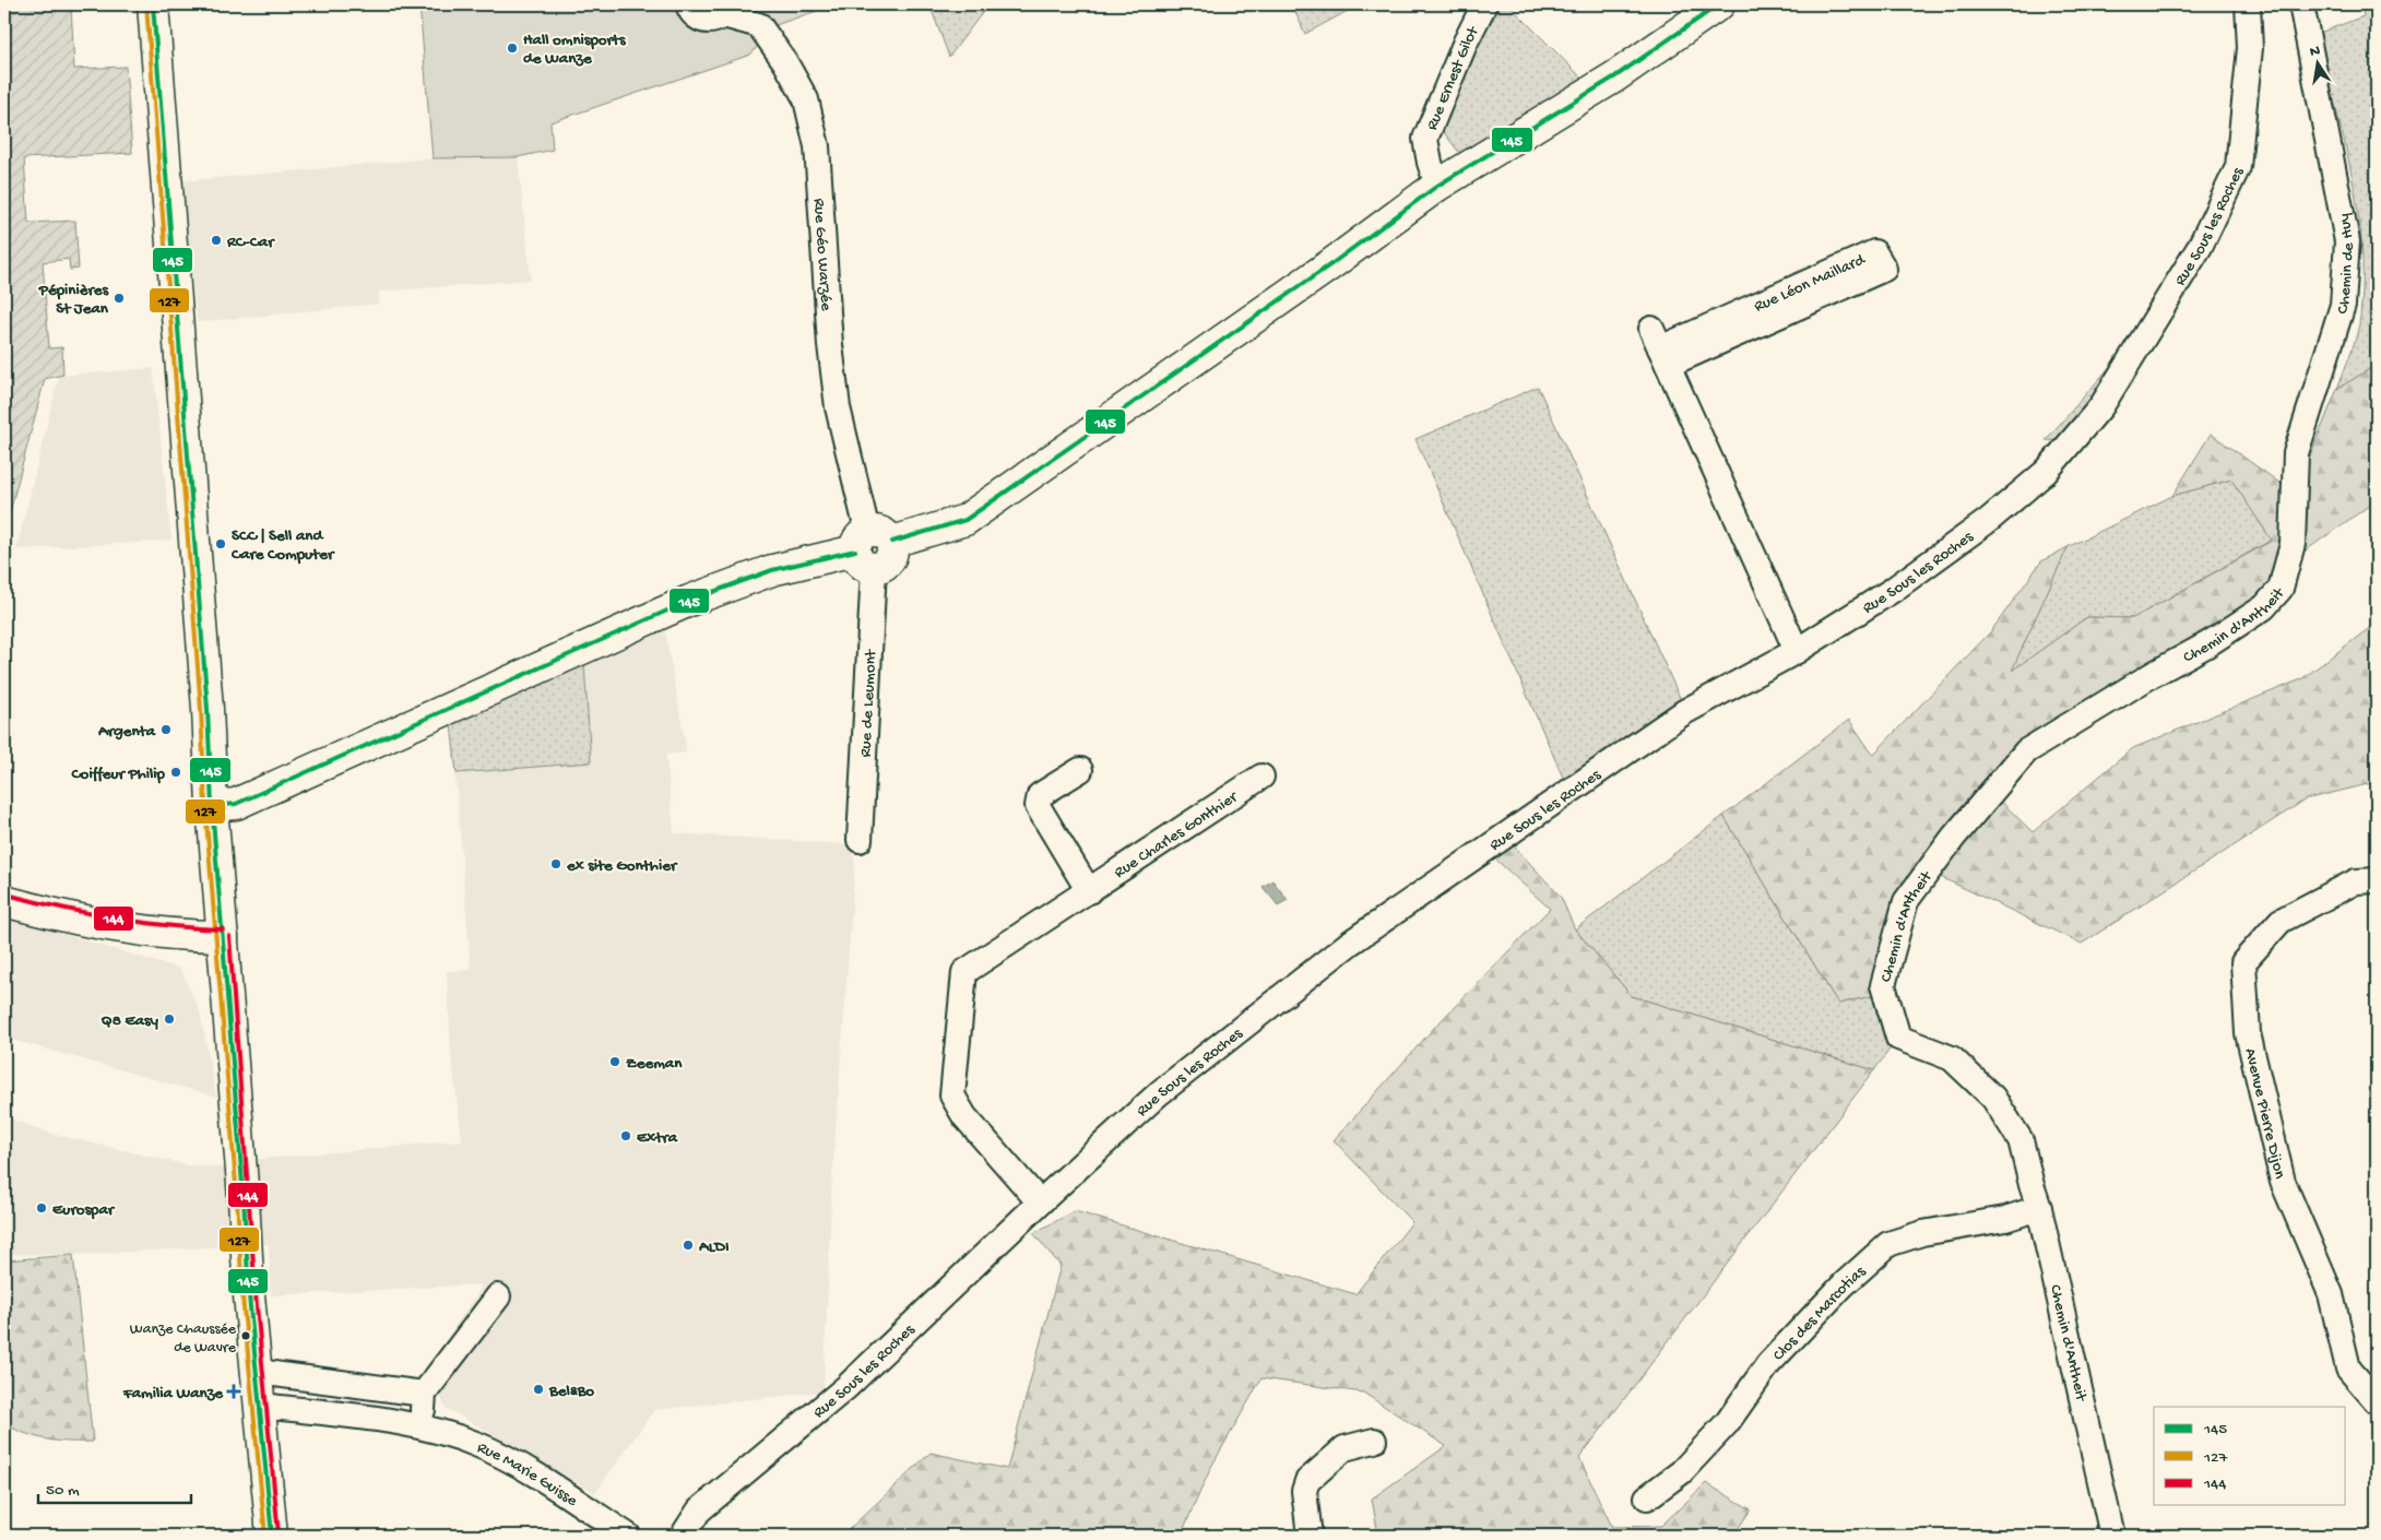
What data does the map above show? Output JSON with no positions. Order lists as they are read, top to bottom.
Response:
{
  "streets": {
    "street": [
      "Rue Ernest Gilot",
      "Rue Sous les Roches",
      "Rue Géo Warzée",
      "Chemin de Huy",
      "Rue Léon Maillard",
      "Chemin d'Antheit",
      "Rue de Leumont",
      "Rue Charles Gonthier",
      "Avenue Pierre Dijon",
      "Clos des Marcotias",
      "Rue Marie Guisse"
    ]
  },
  "crossings": [
    ["Rue Sous les Roches", "Rue Charles Gonthier"],
    ["Rue Géo Warzée", "Rue de Leumont"],
    ["Chemin de Huy", "Chemin d'Antheit"],
    ["Chemin d'Antheit", "Clos des Marcotias"]
  ],
  "places": {
    "other": [
      "Hall omnisports de Wanze",
      "RC-Car",
      "Pépinières St Jean",
      "SCC | Sell and Care Computer",
      "Argenta",
      "Coiffeur Philip",
      "ex site Gonthier",
      "Q8 Easy",
      "Zeeman",
      "Extra",
      "Eurospar",
      "ALDI",
      "Wanze Chaussée de Wavre",
      "Bel&Bo"
    ],
    "health": ["Familia Wanze"]
  },
  "lines": ["transit line 145", "transit line 127", "transit line 144"],
  "legend": ["145", "127", "144"],
  "scale_bar": "50 m",
  "north": "top"
}
